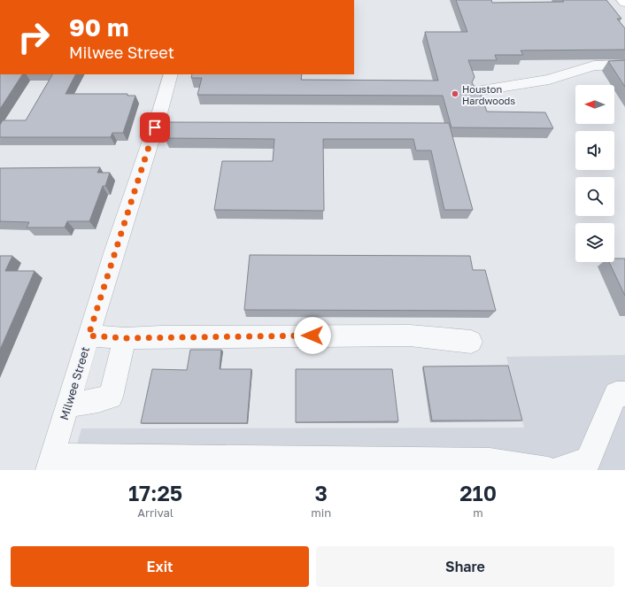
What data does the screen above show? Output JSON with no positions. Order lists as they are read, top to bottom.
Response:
{
  "streets": {
    "street": ["Milwee Street"]
  },
  "places": ["Houston Hardwoods"],
  "north": "left",
  "page": {
    "turn": ["90 m", "Milwee Street"],
    "eta": [
      "17:25",
      "Arrival",
      "3",
      "min",
      "210",
      "m"
    ],
    "buttons": ["Exit", "Share"]
  }
}
